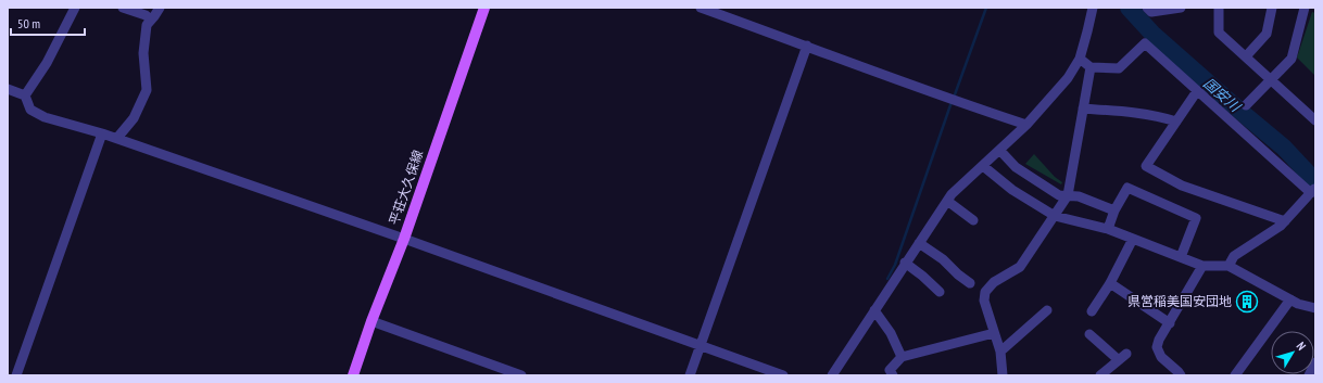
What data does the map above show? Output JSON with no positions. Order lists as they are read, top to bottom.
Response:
{
  "streets": {
    "main road": ["平荘大久保線"]
  },
  "water": ["国安川"],
  "places": {
    "building": ["県営稲美国安団地"]
  },
  "scale_bar": "50 m",
  "north": "top right"
}
